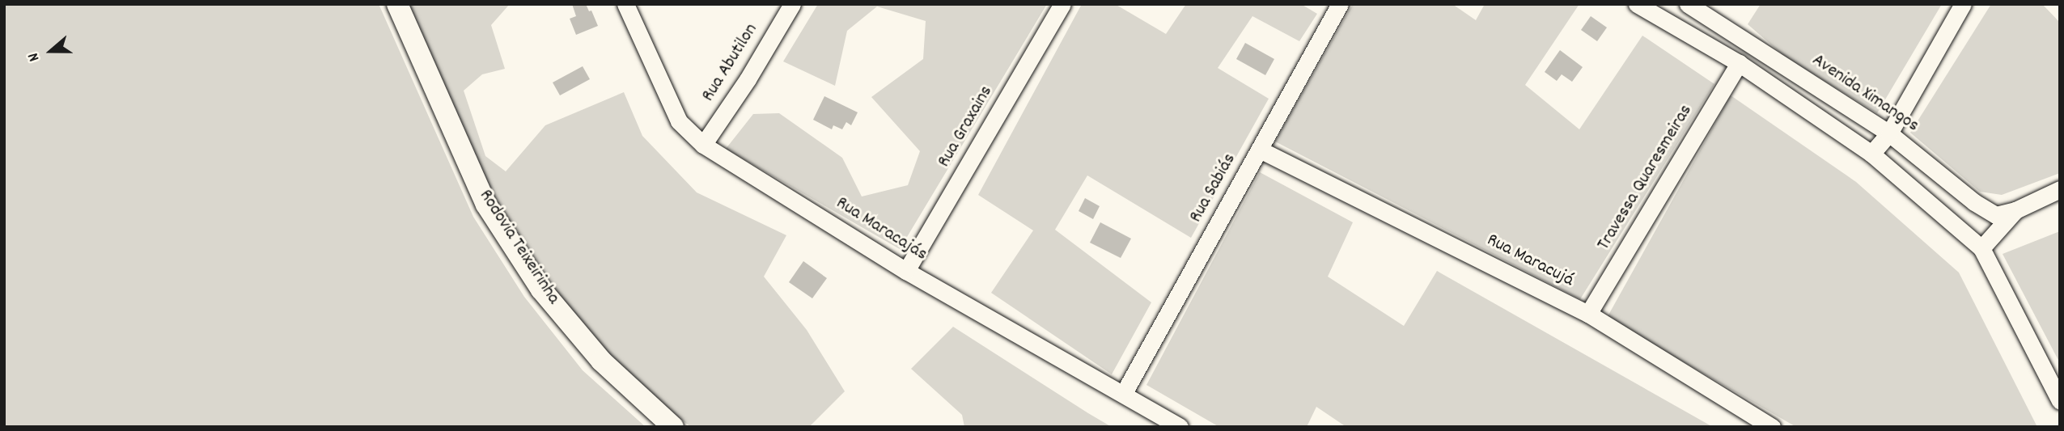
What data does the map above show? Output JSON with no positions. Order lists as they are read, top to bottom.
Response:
{
  "streets": {
    "main road": ["Rodovia Teixeirinha"],
    "street": [
      "Rua Abutilon",
      "Avenida Ximangos",
      "Rua Graxains",
      "Travessa Quaresmeiras",
      "Rua Sabiás",
      "Rua Maracajás",
      "Rua Maracujá"
    ]
  },
  "crossings": [
    ["Rua Abutilon", "Rua Maracajás"],
    ["Rua Graxains", "Rua Maracajás"],
    ["Travessa Quaresmeiras", "Rua Maracujá"],
    ["Rua Sabiás", "Rua Maracajás"],
    ["Rua Sabiás", "Rua Maracujá"]
  ],
  "north": "left"
}
